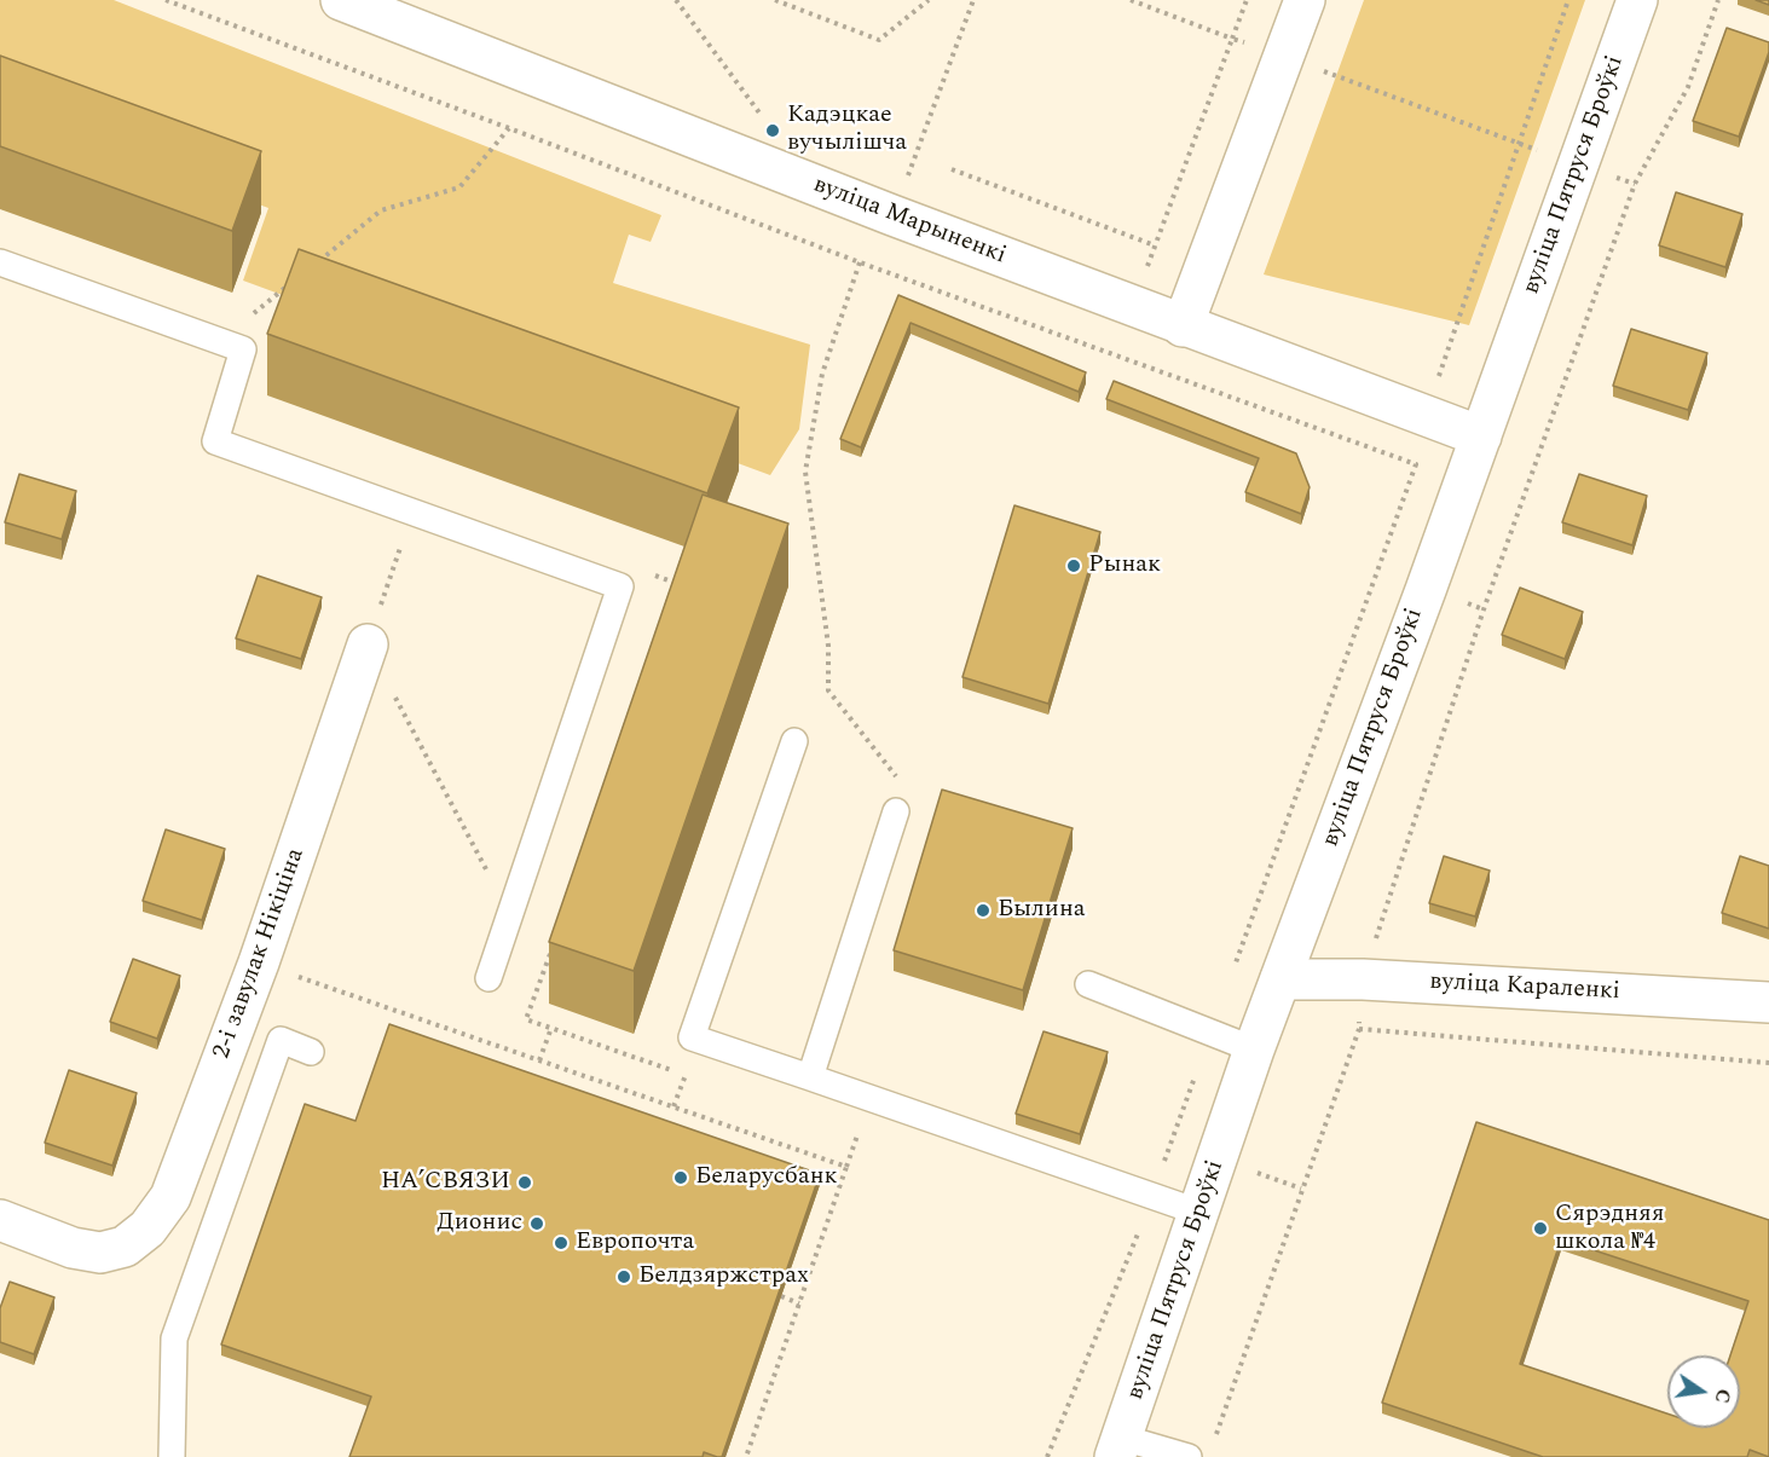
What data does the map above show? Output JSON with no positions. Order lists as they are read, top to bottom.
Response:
{
  "streets": {
    "street": [
      "вуліца Пятруся Броўкі",
      "вуліца Марыненкі",
      "2-і завулак Нікіціна",
      "вуліца Караленкі"
    ]
  },
  "crossings": [
    ["вуліца Пятруся Броўкі", "вуліца Марыненкі"],
    ["вуліца Пятруся Броўкі", "вуліца Караленкі"]
  ],
  "places": [
    "Кадэцкае вучылішча",
    "Рынак",
    "Былина",
    "Беларусбанк",
    "НАʼСВЯЗИ",
    "Дионис",
    "Сярэдняя школа №4",
    "Европочта",
    "Белдзяржстрах"
  ],
  "north": "right"
}
